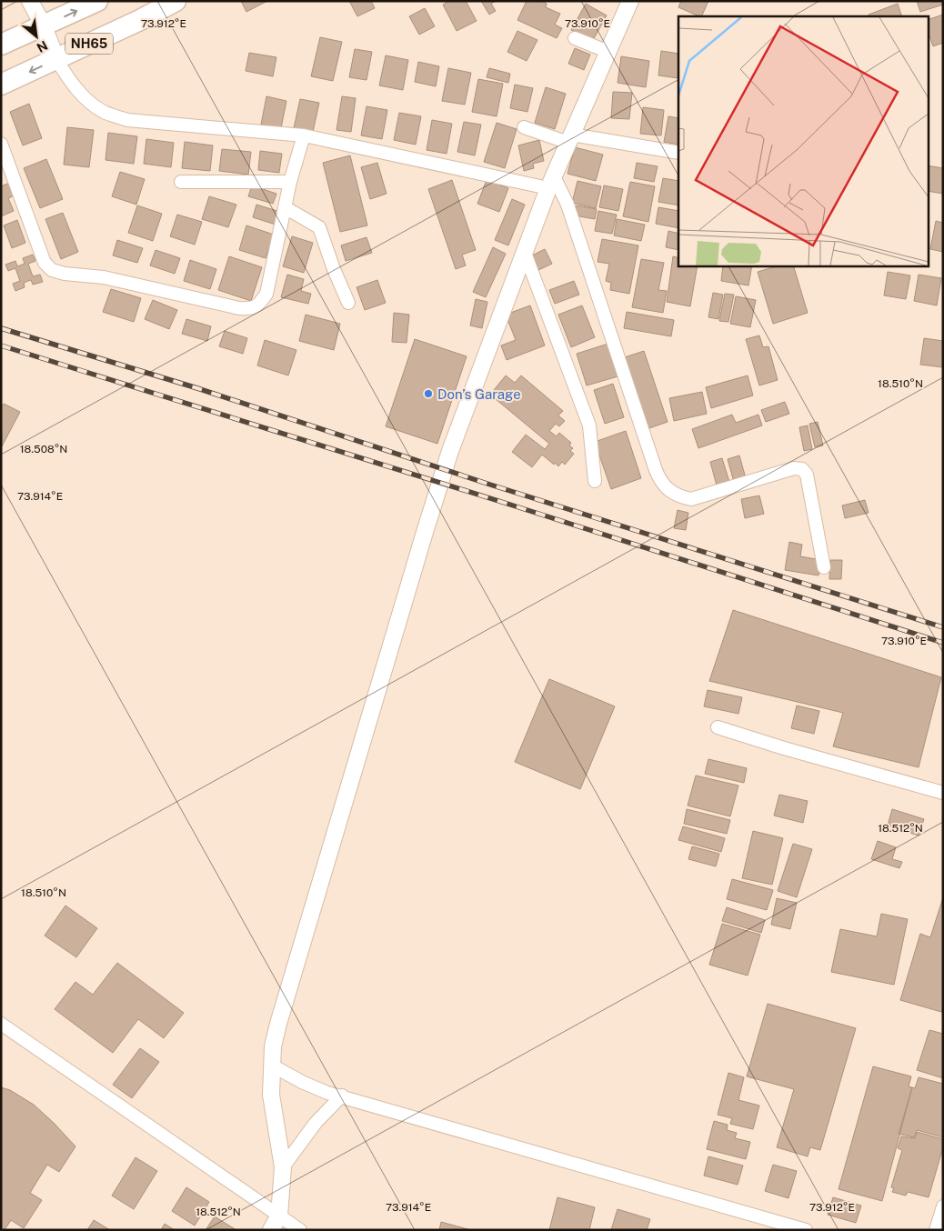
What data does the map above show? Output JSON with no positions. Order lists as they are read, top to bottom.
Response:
{
  "streets": {
    "highway": ["NH65"]
  },
  "places": ["Don’s Garage"],
  "north": "bottom right",
  "coordinates": [
    "73.912°E",
    "73.910°E",
    "18.510°N",
    "18.508°N",
    "73.914°E",
    "18.512°N"
  ]
}
